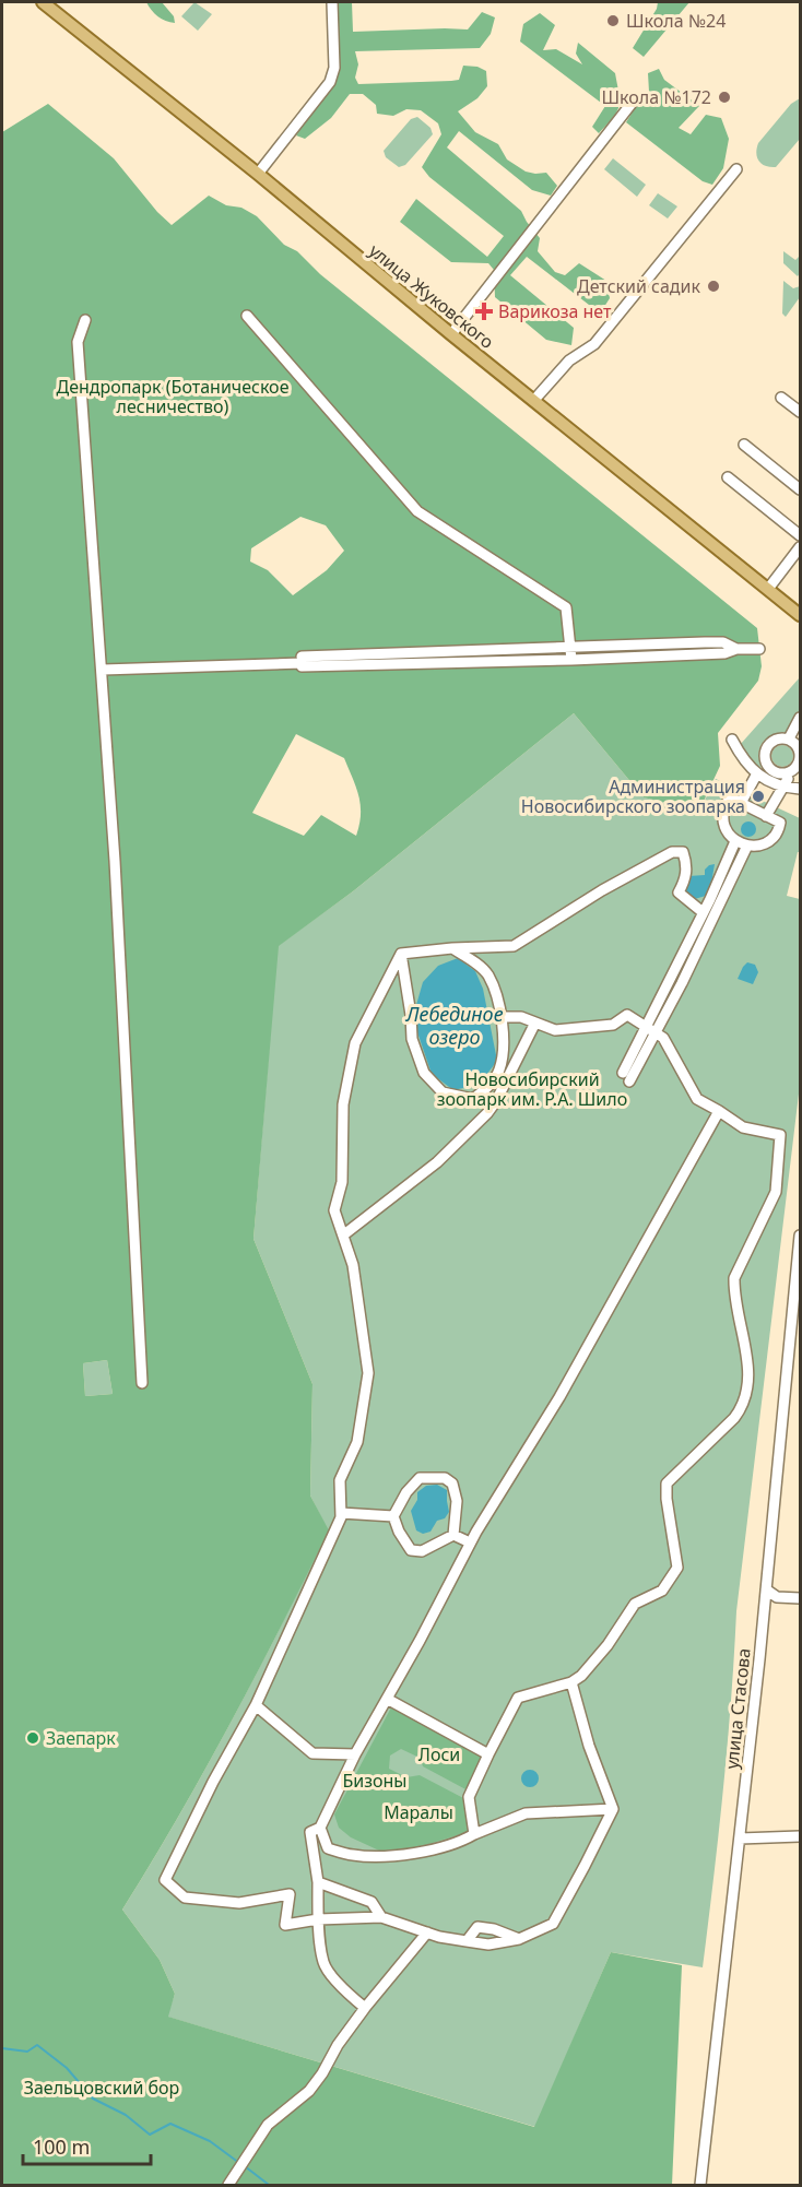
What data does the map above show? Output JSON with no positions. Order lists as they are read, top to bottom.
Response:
{
  "streets": {
    "main road": ["улица Жуковского"],
    "street": ["улица Стасова"]
  },
  "water": ["Лебединое озеро"],
  "parks": [
    "Дендропарк (Ботаническое лесничество)",
    "Новосибирский зоопарк им. Р.А. Шило",
    "Лоси",
    "Бизоны",
    "Маралы",
    "Заельцовский бор"
  ],
  "places": {
    "other": [
      "Школа №24",
      "Школа №172",
      "Детский садик",
      "Администрация Новосибирского зоопарка",
      "Заепарк"
    ],
    "health": ["Варикоза нет"]
  },
  "scale_bar": "100 m"
}
